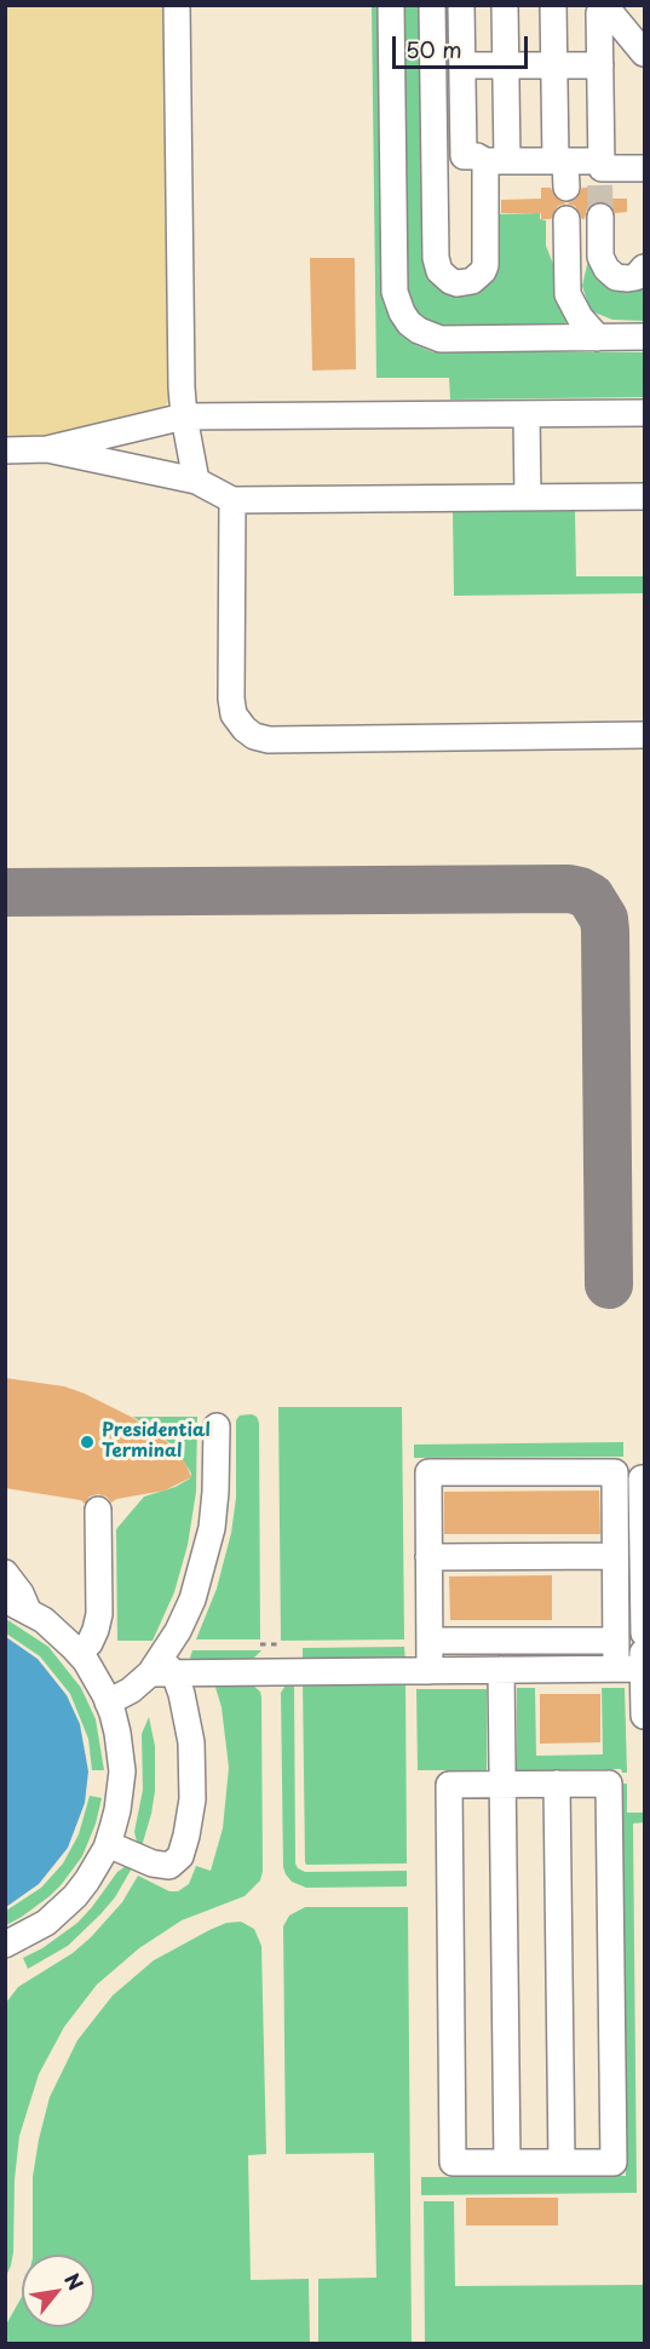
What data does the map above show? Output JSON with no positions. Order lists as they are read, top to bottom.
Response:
{
  "places": ["Presidential Terminal"],
  "scale_bar": "50 m",
  "north": "top right"
}
